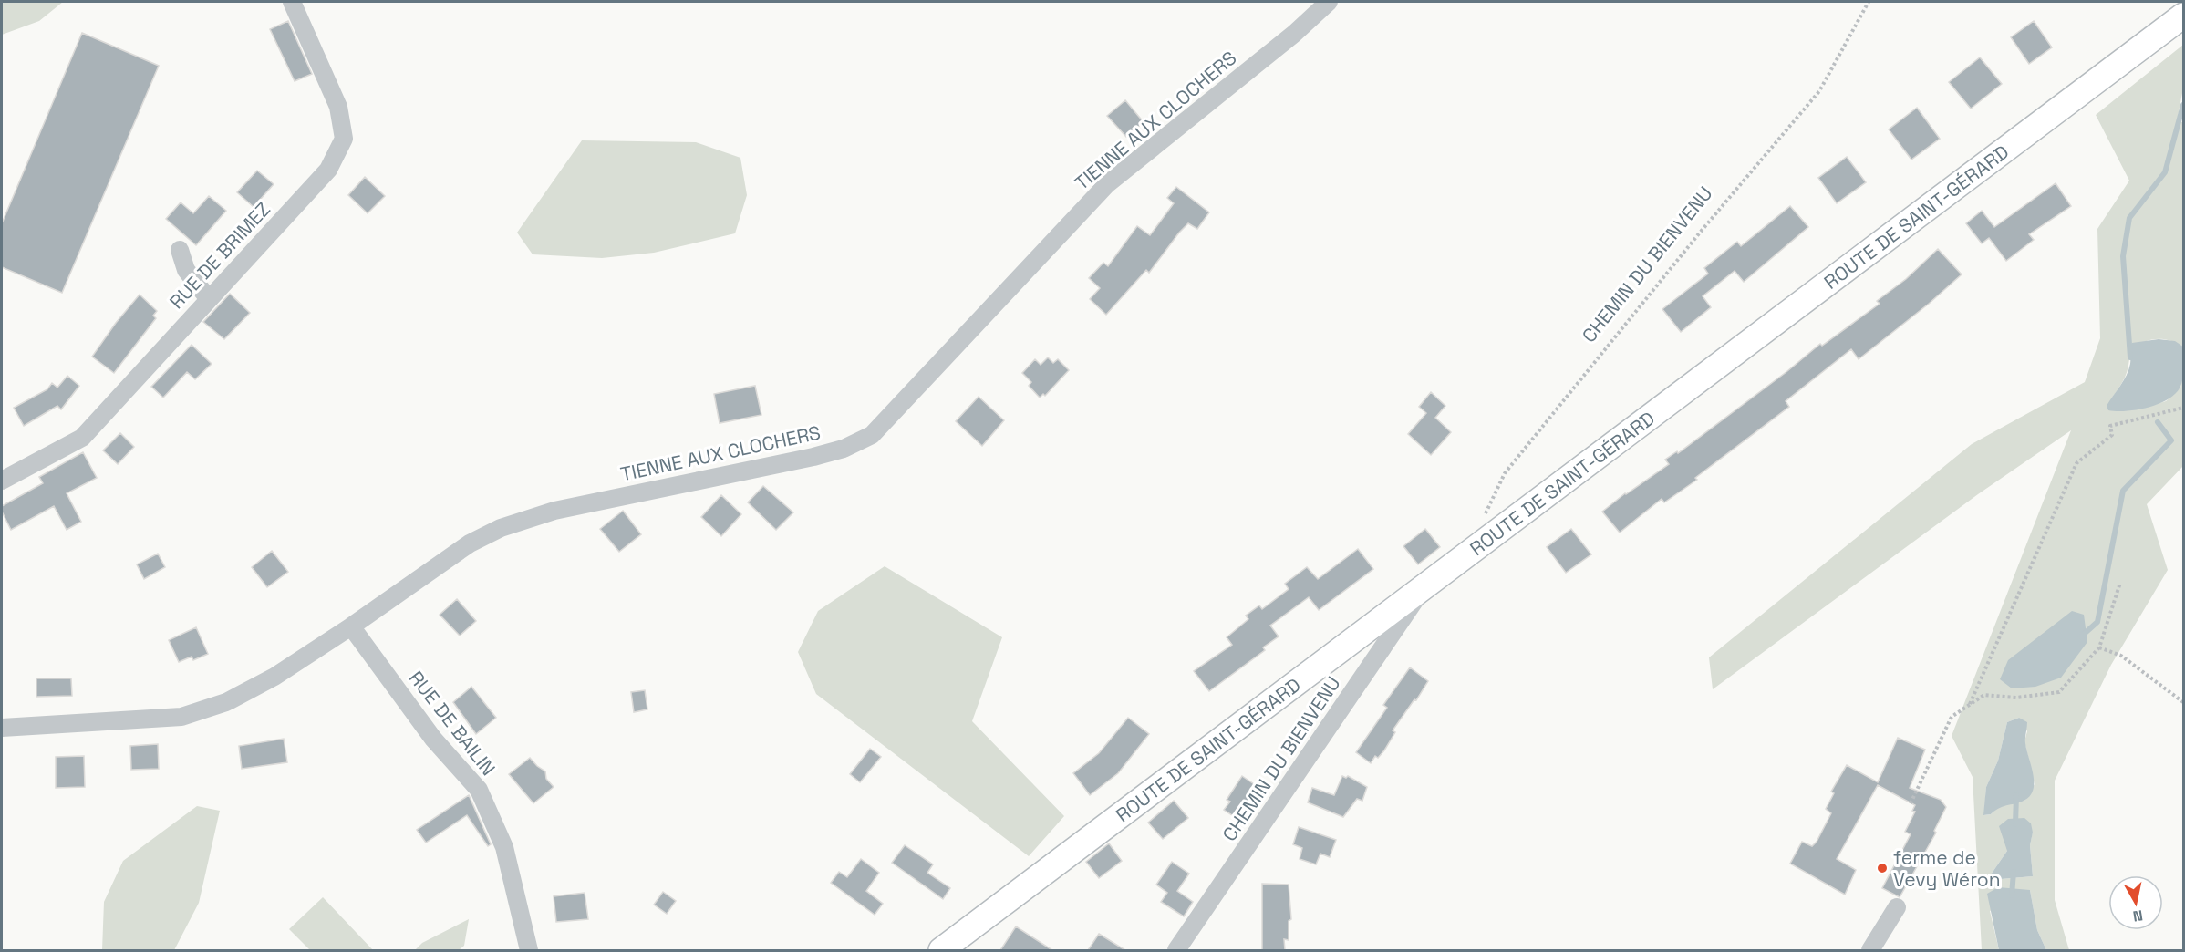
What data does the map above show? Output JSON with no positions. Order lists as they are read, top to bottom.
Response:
{
  "streets": {
    "main road": ["ROUTE DE SAINT-GÉRARD"],
    "street": [
      "TIENNE AUX CLOCHERS",
      "RUE DE BRIMEZ",
      "CHEMIN DU BIENVENU",
      "RUE DE BAILIN"
    ]
  },
  "crossings": [
    ["TIENNE AUX CLOCHERS", "RUE DE BAILIN"],
    ["ROUTE DE SAINT-GÉRARD", "CHEMIN DU BIENVENU"]
  ],
  "places": ["ferme de Vevy Wéron"],
  "north": "bottom"
}
